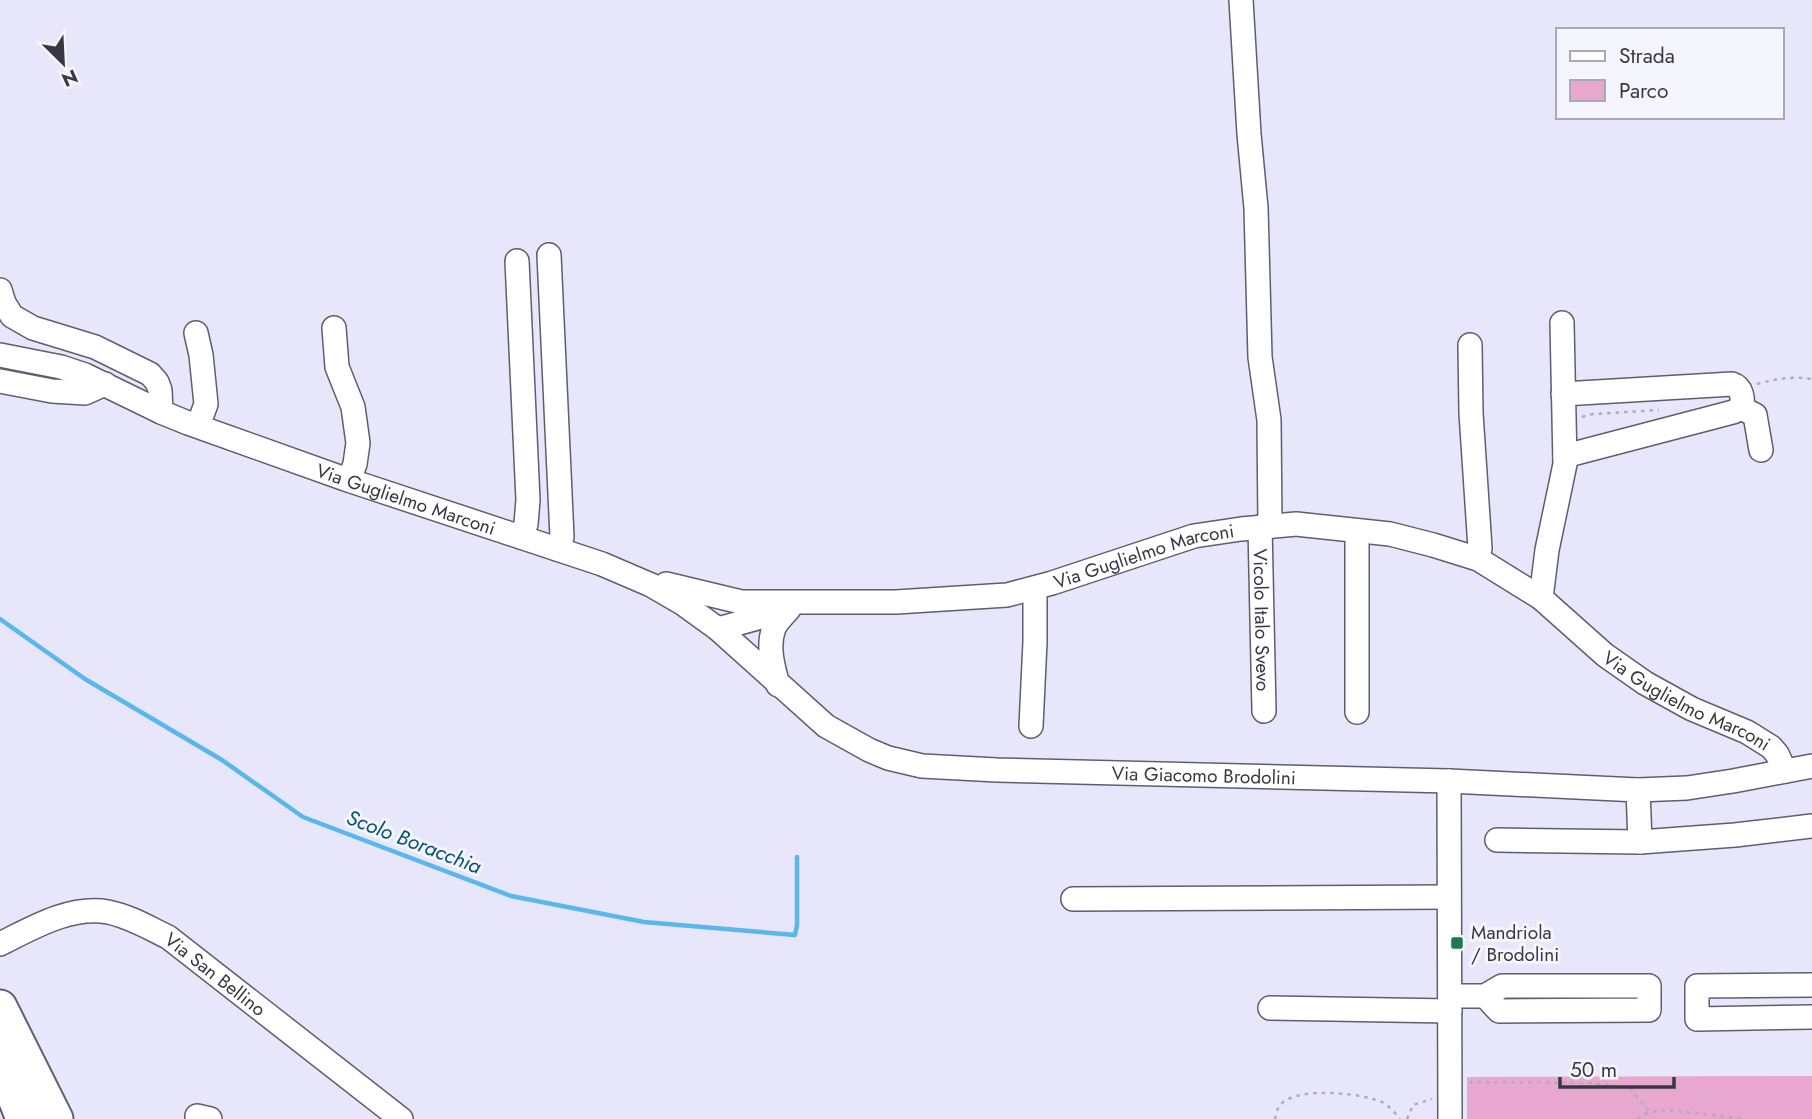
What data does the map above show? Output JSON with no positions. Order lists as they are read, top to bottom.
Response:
{
  "streets": {
    "street": [
      "Via Guglielmo Marconi",
      "Vicolo Italo Svevo",
      "Via Giacomo Brodolini",
      "Via San Bellino"
    ]
  },
  "crossings": [
    ["Via Guglielmo Marconi", "Vicolo Italo Svevo"],
    ["Via Guglielmo Marconi", "Via Giacomo Brodolini"]
  ],
  "water": ["Scolo Boracchia"],
  "places": {
    "transit": ["Mandriola / Brodolini"]
  },
  "legend": ["Strada", "Parco"],
  "scale_bar": "50 m",
  "north": "bottom right"
}
